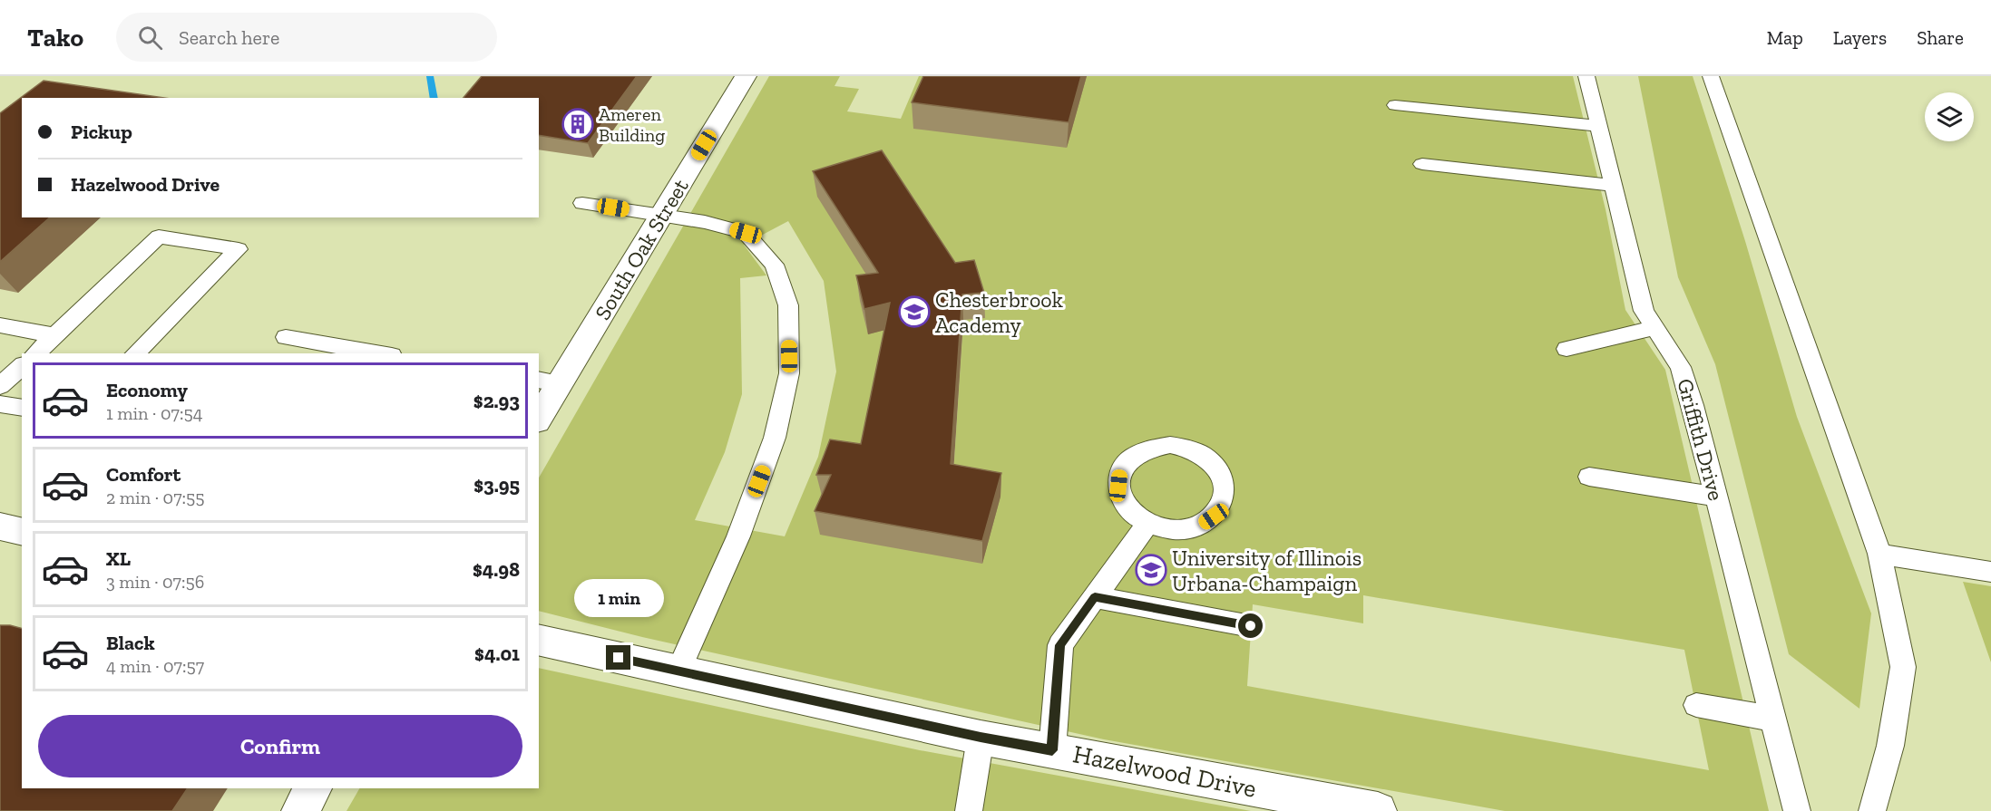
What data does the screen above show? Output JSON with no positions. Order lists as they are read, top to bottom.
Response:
{
  "streets": {
    "street": ["South Oak Street", "Hazelwood Drive"],
    "lane": ["Griffith Drive"]
  },
  "places": {
    "building": ["Ameren Building"],
    "school or university": ["Chesterbrook Academy", "University of Illinois Urbana-Champaign"]
  },
  "page": {
    "header": "Tako",
    "search": "Search here",
    "nav": ["Map", "Layers", "Share"],
    "banner": ["Pickup", "Hazelwood Drive"],
    "list": [
      {
        "name": "Economy",
        "note": "1 min · 07:54",
        "value": "$2.93"
      },
      {
        "name": "Comfort",
        "note": "2 min · 07:55",
        "value": "$3.95"
      },
      {
        "name": "XL",
        "note": "3 min · 07:56",
        "value": "$4.98"
      },
      {
        "name": "Black",
        "note": "4 min · 07:57",
        "value": "$4.01"
      }
    ],
    "bubble": "1 min",
    "buttons": "Confirm"
  }
}
